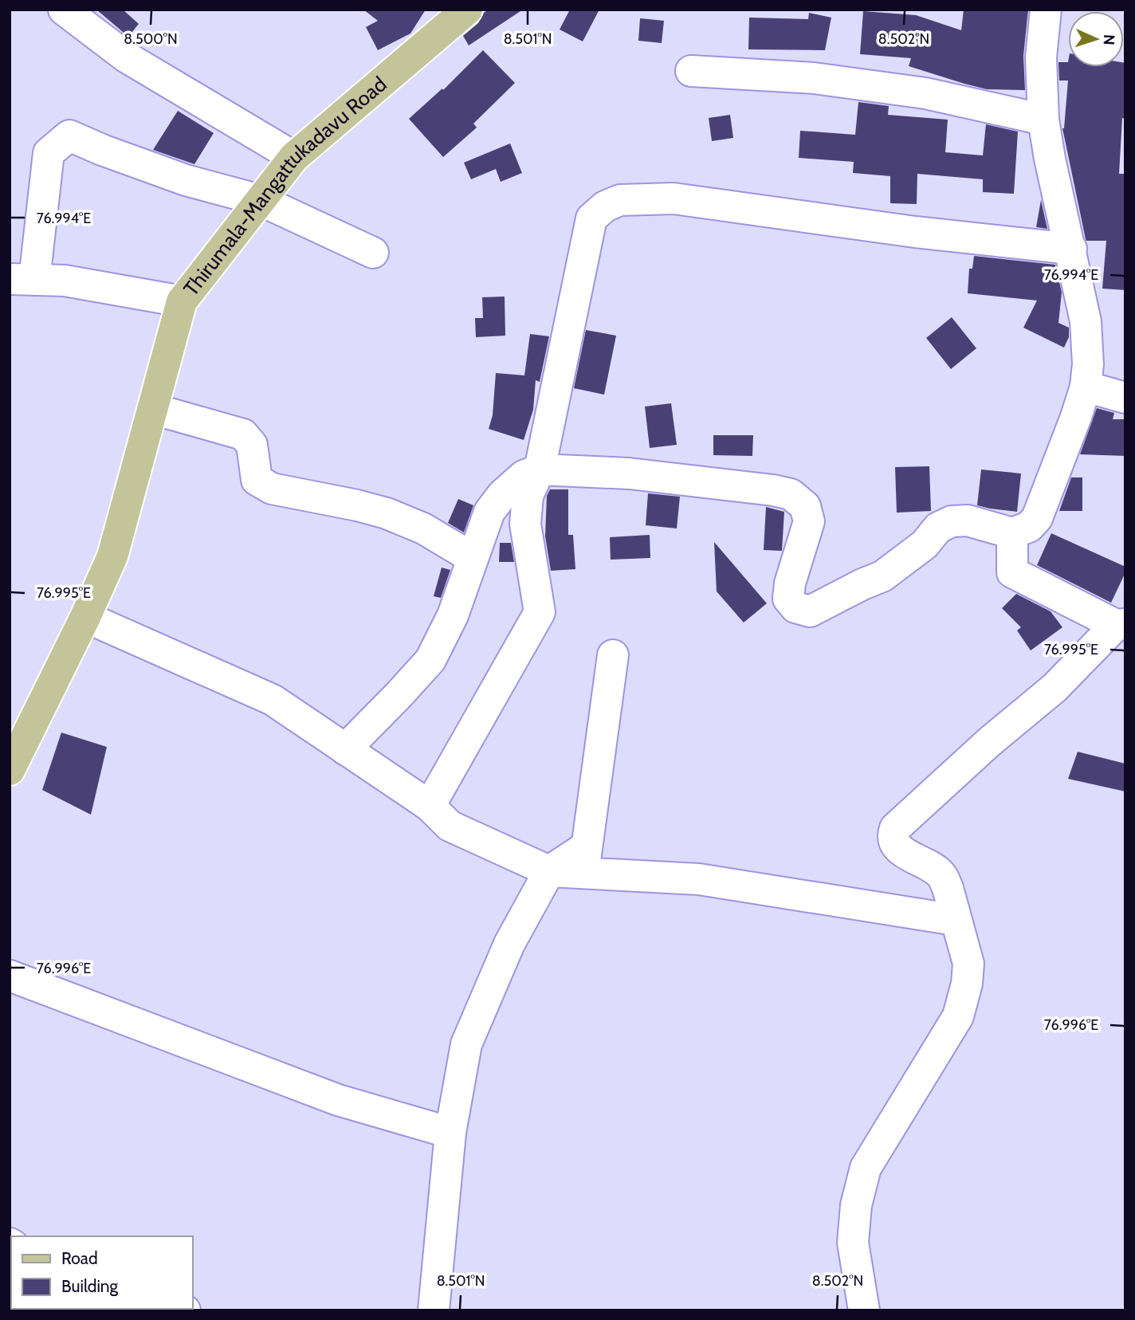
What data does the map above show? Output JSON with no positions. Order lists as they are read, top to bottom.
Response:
{
  "streets": {
    "main road": ["Thirumala-Mangattukadavu Road"]
  },
  "legend": ["Road", "Building"],
  "north": "right",
  "coordinates": [
    "8.500°N",
    "8.501°N",
    "8.502°N",
    "76.994°E",
    "76.995°E",
    "76.996°E"
  ]
}
